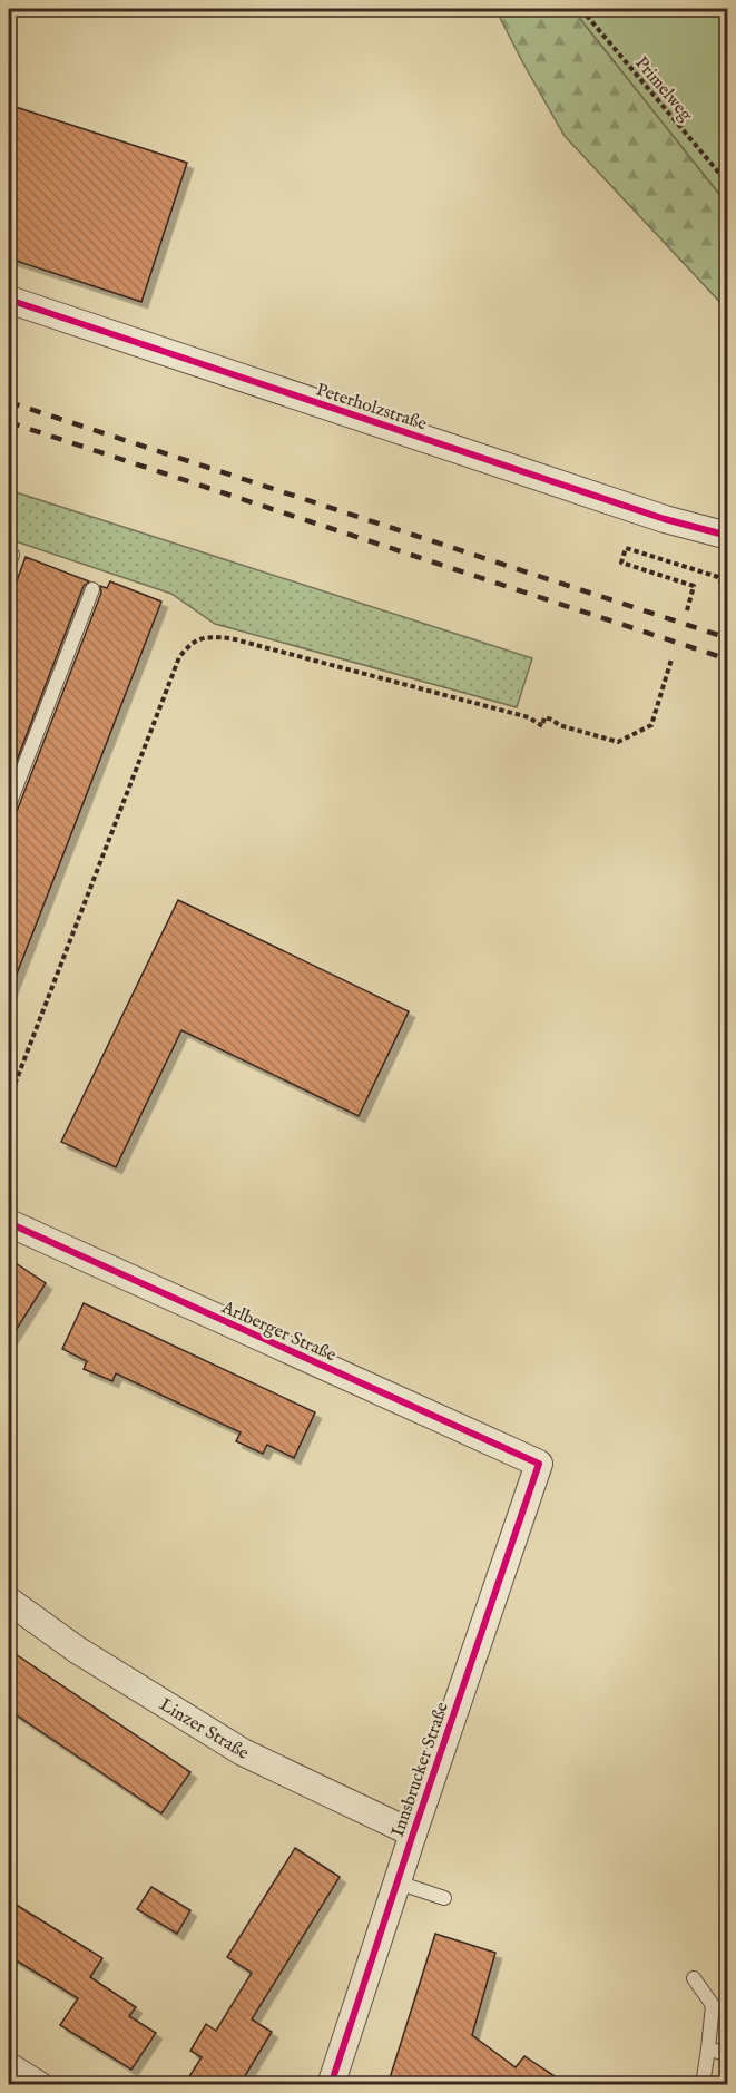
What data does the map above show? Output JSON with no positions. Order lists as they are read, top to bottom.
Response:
{
  "streets": {
    "street": [
      "Peterholzstraße",
      "Arlberger Straße",
      "Linzer Straße",
      "Innsbrucker Straße"
    ],
    "path": ["Primelweg"]
  },
  "crossings": [
    ["Arlberger Straße", "Innsbrucker Straße"],
    ["Linzer Straße", "Innsbrucker Straße"]
  ]
}
